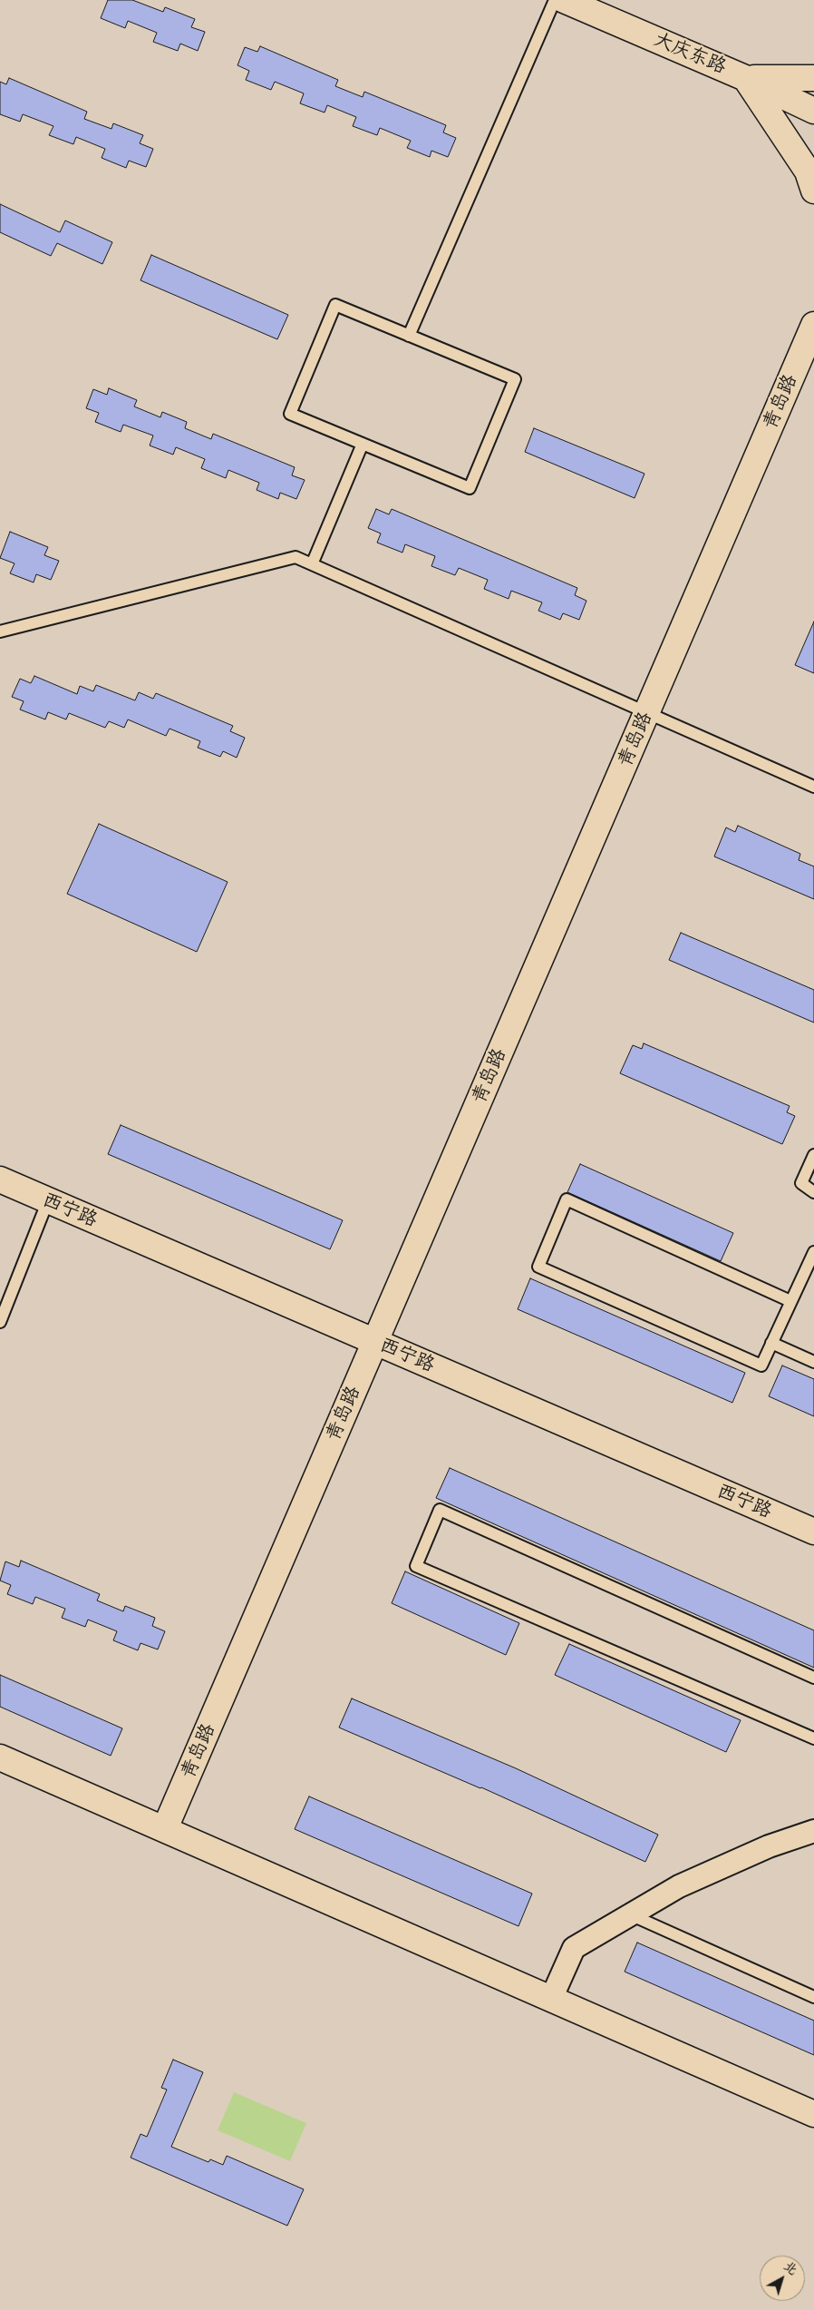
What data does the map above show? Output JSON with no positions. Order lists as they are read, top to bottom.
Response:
{
  "streets": {
    "street": ["大庆东路", "青岛路", "西宁路"]
  },
  "crossings": [
    ["青岛路", "西宁路"]
  ],
  "north": "top right"
}
